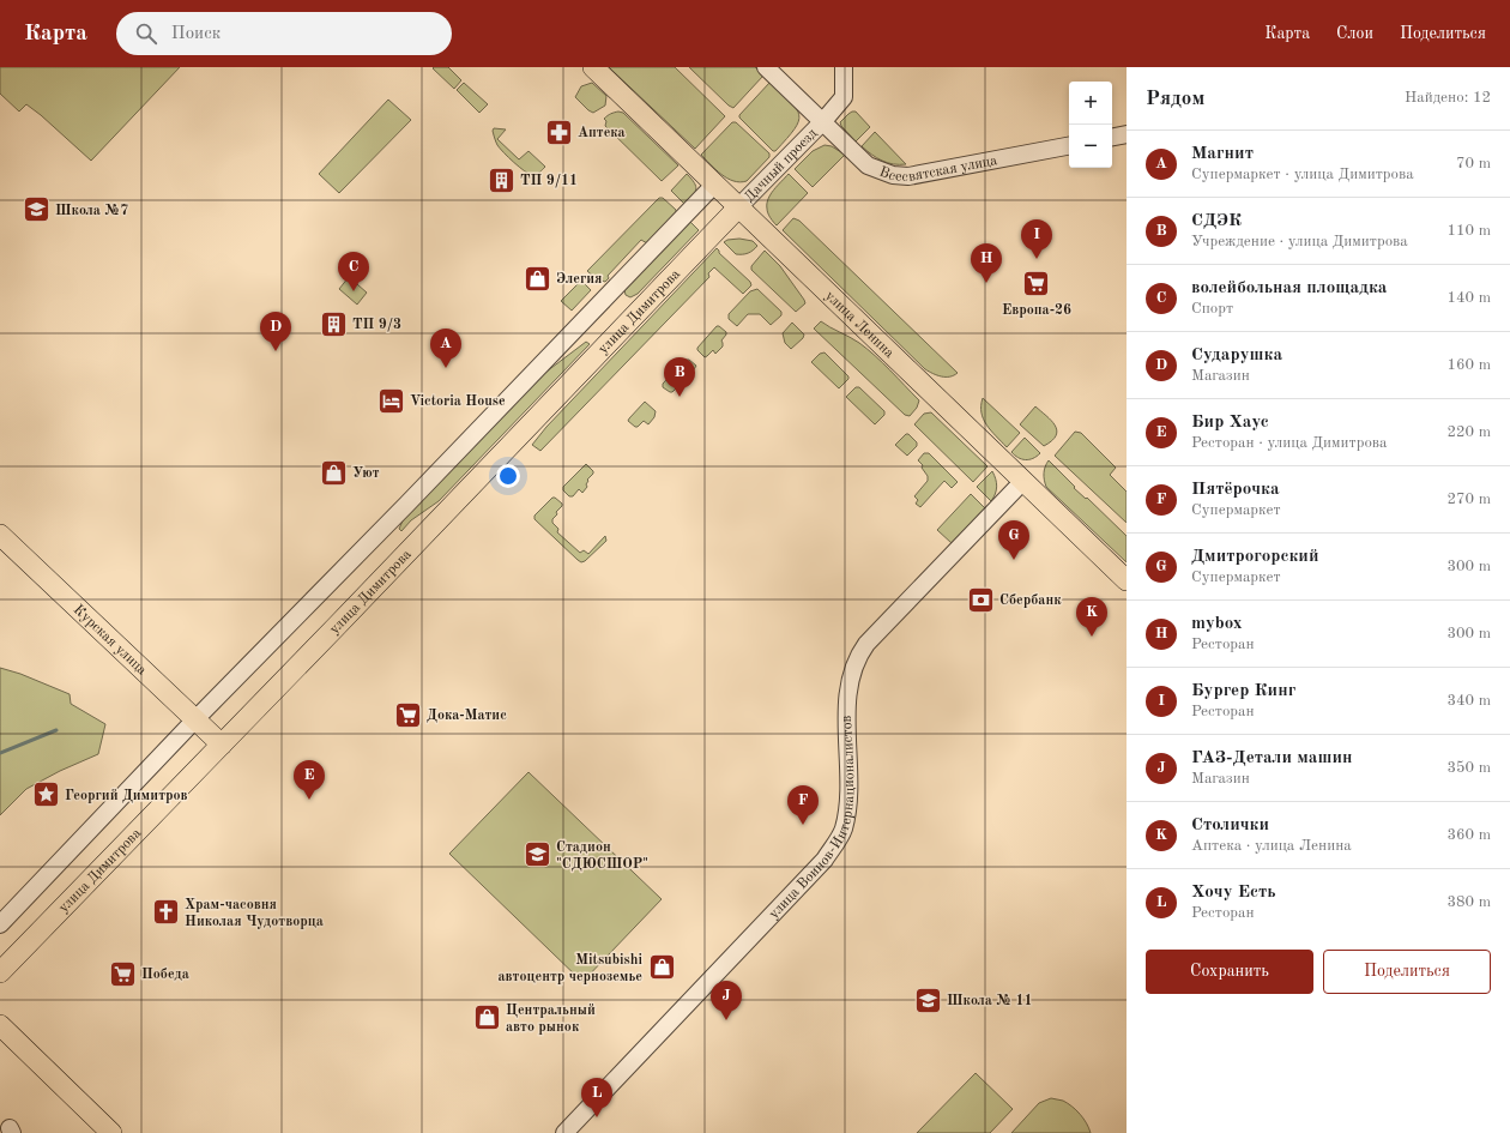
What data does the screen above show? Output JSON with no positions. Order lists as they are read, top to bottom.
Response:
{
  "streets": {
    "main road": ["улица Димитрова", "улица Ленина", "Курская улица"],
    "street": ["Всесвятская улица", "Дачный проезд", "улица Воинов-Интернационалистов"]
  },
  "crossings": [
    ["Всесвятская улица", "Дачный проезд"],
    ["Дачный проезд", "улица Димитрова"],
    ["Дачный проезд", "улица Ленина"],
    ["улица Димитрова", "улица Ленина"],
    ["улица Димитрова", "Курская улица"],
    ["улица Ленина", "улица Воинов-Интернационалистов"]
  ],
  "places": {
    "pharmacy": ["Аптека"],
    "building": ["ТП 9/11", "ТП 9/3"],
    "school or university": ["Школа №7", "Стадион \"СДЮСШОР\"", "Школа № 11"],
    "shop": [
      "Элегия",
      "Уют",
      "Mitsubishi автоцентр черноземье",
      "Центральный авто рынок"
    ],
    "supermarket": ["Европа-26", "Дока-Матис", "Победа"],
    "hotel": ["Victoria House"],
    "bank": ["Сбербанк"],
    "place": ["Георгий Димитров"],
    "church": ["Храм-часовня Николая Чудотворца"]
  },
  "page": {
    "header": "Карта",
    "search": "Поиск",
    "nav": ["Карта", "Слои", "Поделиться"],
    "heading": ["Рядом", "Найдено: 12"],
    "map_buttons": ["+", "−"],
    "list": [
      {
        "mark": "A",
        "name": "Магнит",
        "note": "Супермаркет · улица Димитрова",
        "value": "70 m"
      },
      {
        "mark": "B",
        "name": "СДЭК",
        "note": "Учреждение · улица Димитрова",
        "value": "110 m"
      },
      {
        "mark": "C",
        "name": "волейбольная площадка",
        "note": "Спорт",
        "value": "140 m"
      },
      {
        "mark": "D",
        "name": "Сударушка",
        "note": "Магазин",
        "value": "160 m"
      },
      {
        "mark": "E",
        "name": "Бир Хаус",
        "note": "Ресторан · улица Димитрова",
        "value": "220 m"
      },
      {
        "mark": "F",
        "name": "Пятёрочка",
        "note": "Супермаркет",
        "value": "270 m"
      },
      {
        "mark": "G",
        "name": "Дмитрогорский",
        "note": "Супермаркет",
        "value": "300 m"
      },
      {
        "mark": "H",
        "name": "mybox",
        "note": "Ресторан",
        "value": "300 m"
      },
      {
        "mark": "I",
        "name": "Бургер Кинг",
        "note": "Ресторан",
        "value": "340 m"
      },
      {
        "mark": "J",
        "name": "ГАЗ-Детали машин",
        "note": "Магазин",
        "value": "350 m"
      },
      {
        "mark": "K",
        "name": "Столички",
        "note": "Аптека · улица Ленина",
        "value": "360 m"
      },
      {
        "mark": "L",
        "name": "Хочу Есть",
        "note": "Ресторан",
        "value": "380 m"
      }
    ],
    "pins": [
      "I",
      "H",
      "C",
      "D",
      "A",
      "B",
      "G",
      "K",
      "E",
      "F",
      "J",
      "L"
    ],
    "buttons": ["Сохранить", "Поделиться"]
  }
}
